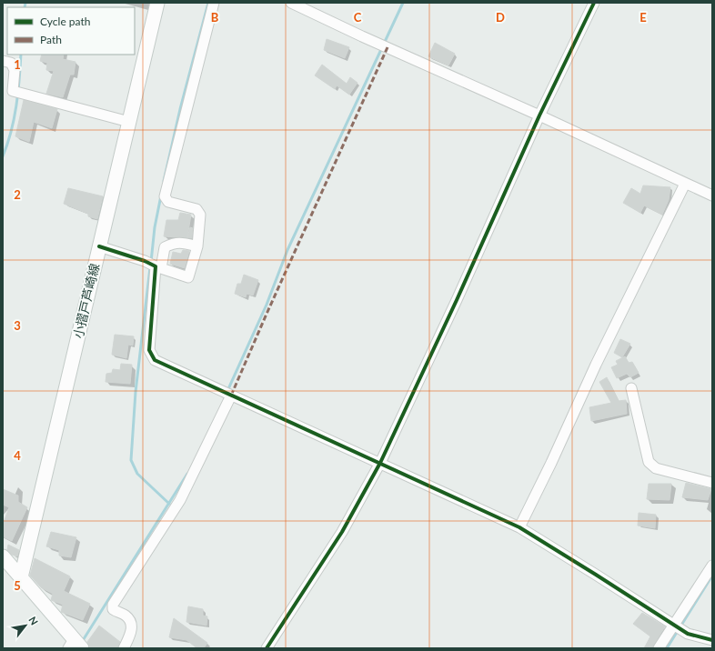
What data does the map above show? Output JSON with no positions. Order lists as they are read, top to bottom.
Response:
{
  "streets": {
    "main road": ["小摺戸芦崎線"]
  },
  "legend": ["Cycle path", "Path"],
  "north": "top right",
  "grid": {
    "columns": [
      "B",
      "C",
      "D",
      "E"
    ],
    "rows": [
      "1",
      "2",
      "3",
      "4",
      "5"
    ]
  }
}
